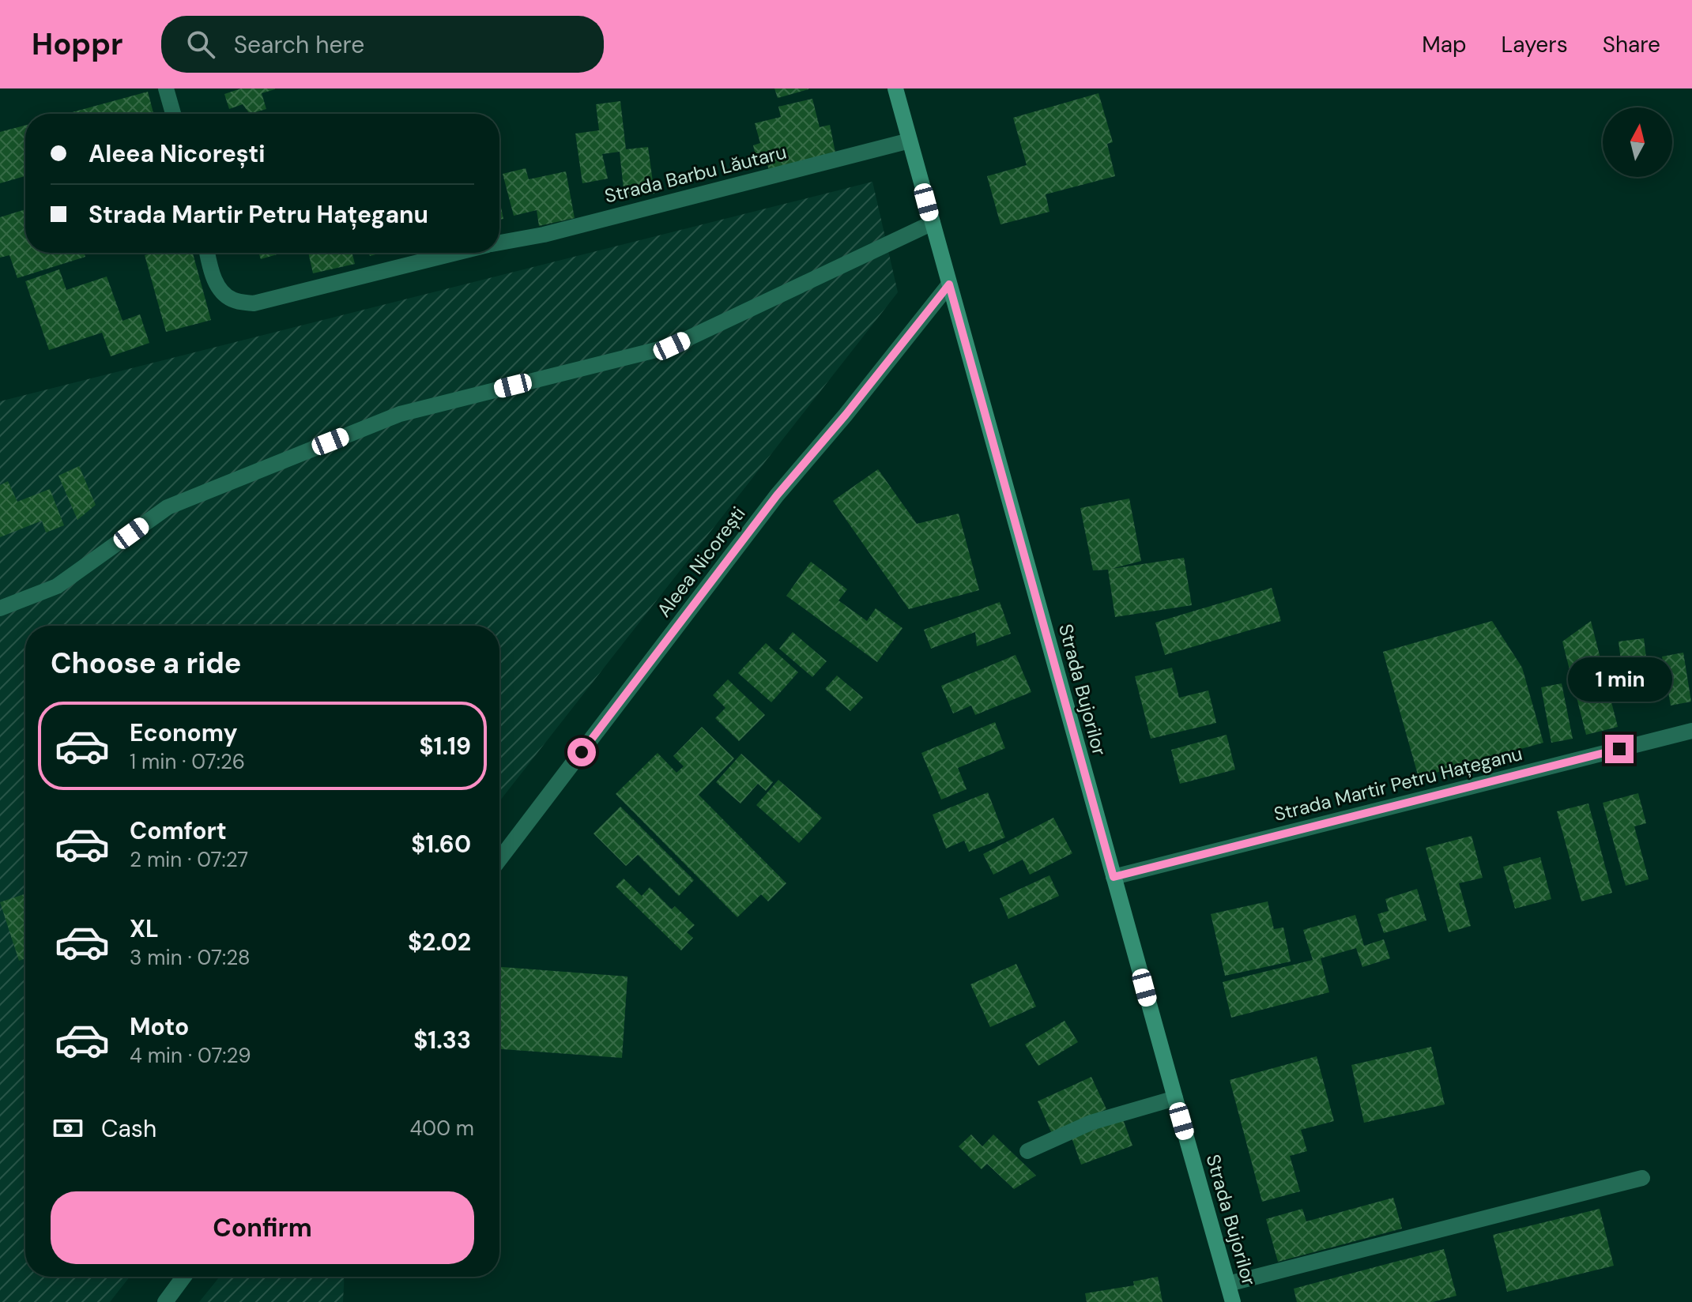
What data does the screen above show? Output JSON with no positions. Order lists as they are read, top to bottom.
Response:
{
  "streets": {
    "main road": ["Strada Bujorilor"],
    "street": ["Strada Barbu Lăutaru", "Aleea Nicorești", "Strada Martir Petru Hațeganu"]
  },
  "crossings": [
    ["Strada Barbu Lăutaru", "Strada Bujorilor"],
    ["Aleea Nicorești", "Strada Bujorilor"],
    ["Strada Bujorilor", "Strada Martir Petru Hațeganu"]
  ],
  "north": "top",
  "page": {
    "header": "Hoppr",
    "search": "Search here",
    "nav": ["Map", "Layers", "Share"],
    "banner": ["Aleea Nicorești", "Strada Martir Petru Hațeganu"],
    "heading": "Choose a ride",
    "bubble": "1 min",
    "list": [
      {
        "name": "Economy",
        "note": "1 min · 07:26",
        "value": "$1.19"
      },
      {
        "name": "Comfort",
        "note": "2 min · 07:27",
        "value": "$1.60"
      },
      {
        "name": "XL",
        "note": "3 min · 07:28",
        "value": "$2.02"
      },
      {
        "name": "Moto",
        "note": "4 min · 07:29",
        "value": "$1.33"
      }
    ],
    "pay": ["Cash", "400 m"],
    "buttons": "Confirm"
  }
}
